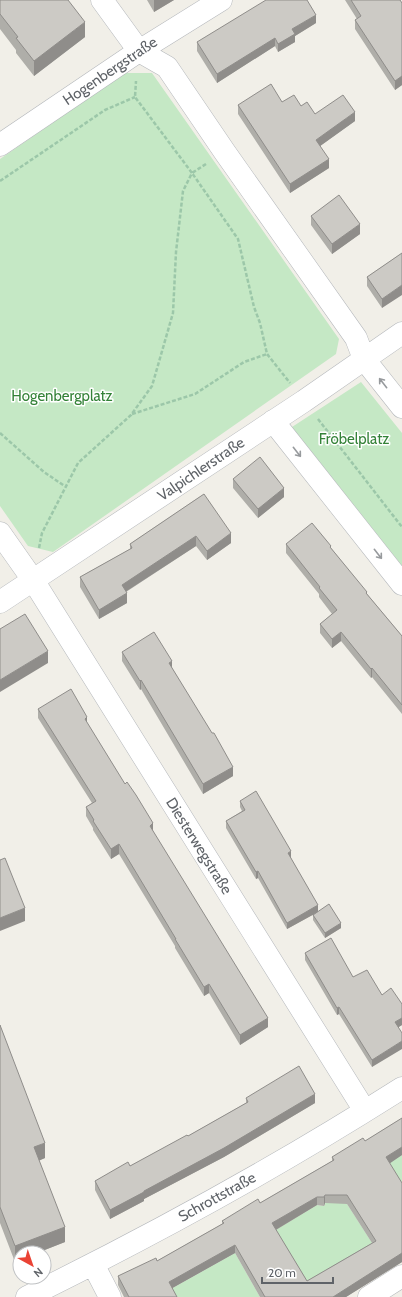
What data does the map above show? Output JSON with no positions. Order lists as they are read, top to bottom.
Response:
{
  "streets": {
    "street": [
      "Hogenbergstraße",
      "Valpichlerstraße",
      "Diesterwegstraße",
      "Schrottstraße"
    ]
  },
  "crossings": [
    ["Valpichlerstraße", "Diesterwegstraße"],
    ["Diesterwegstraße", "Schrottstraße"]
  ],
  "parks": ["Hogenbergplatz", "Fröbelplatz"],
  "scale_bar": "20 m",
  "north": "bottom right"
}
